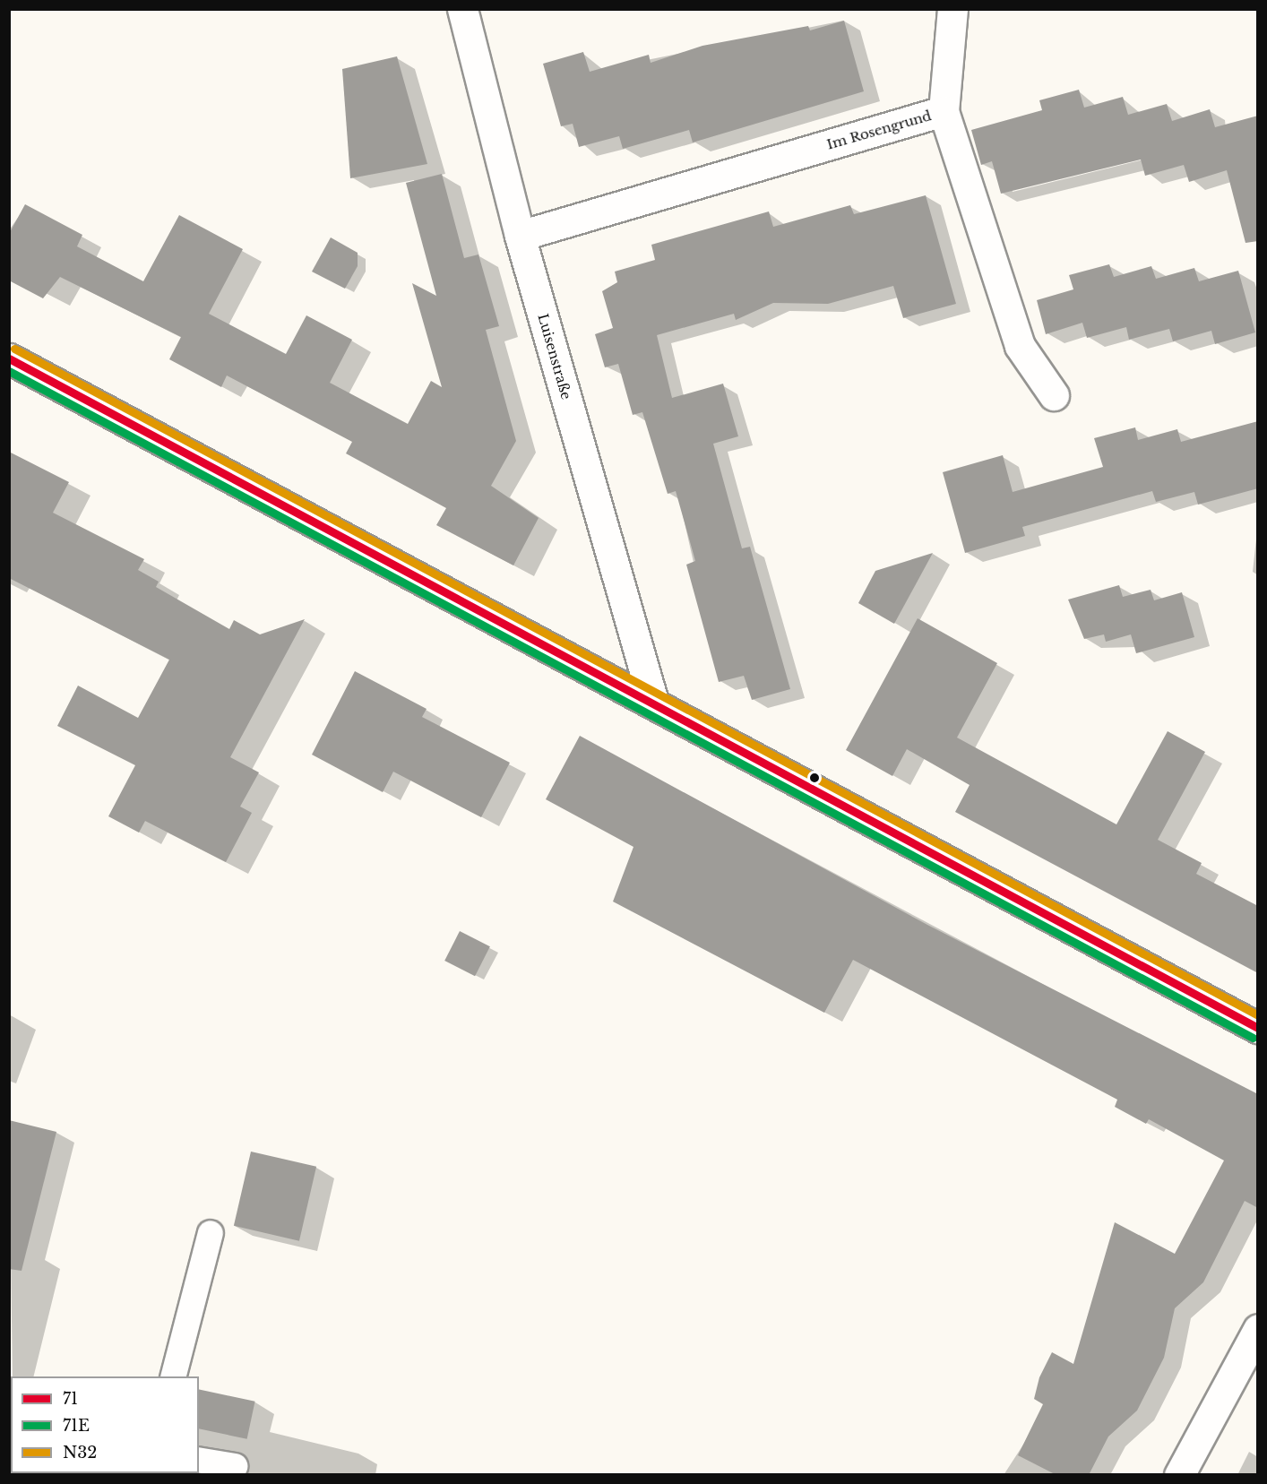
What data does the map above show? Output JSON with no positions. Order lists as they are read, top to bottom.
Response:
{
  "streets": {
    "street": ["Im Rosengrund", "Luisenstraße"]
  },
  "crossings": [
    ["Im Rosengrund", "Luisenstraße"]
  ],
  "lines": ["transit line N32", "transit line 71", "transit line 71E"],
  "legend": ["71", "71E", "N32"]
}
